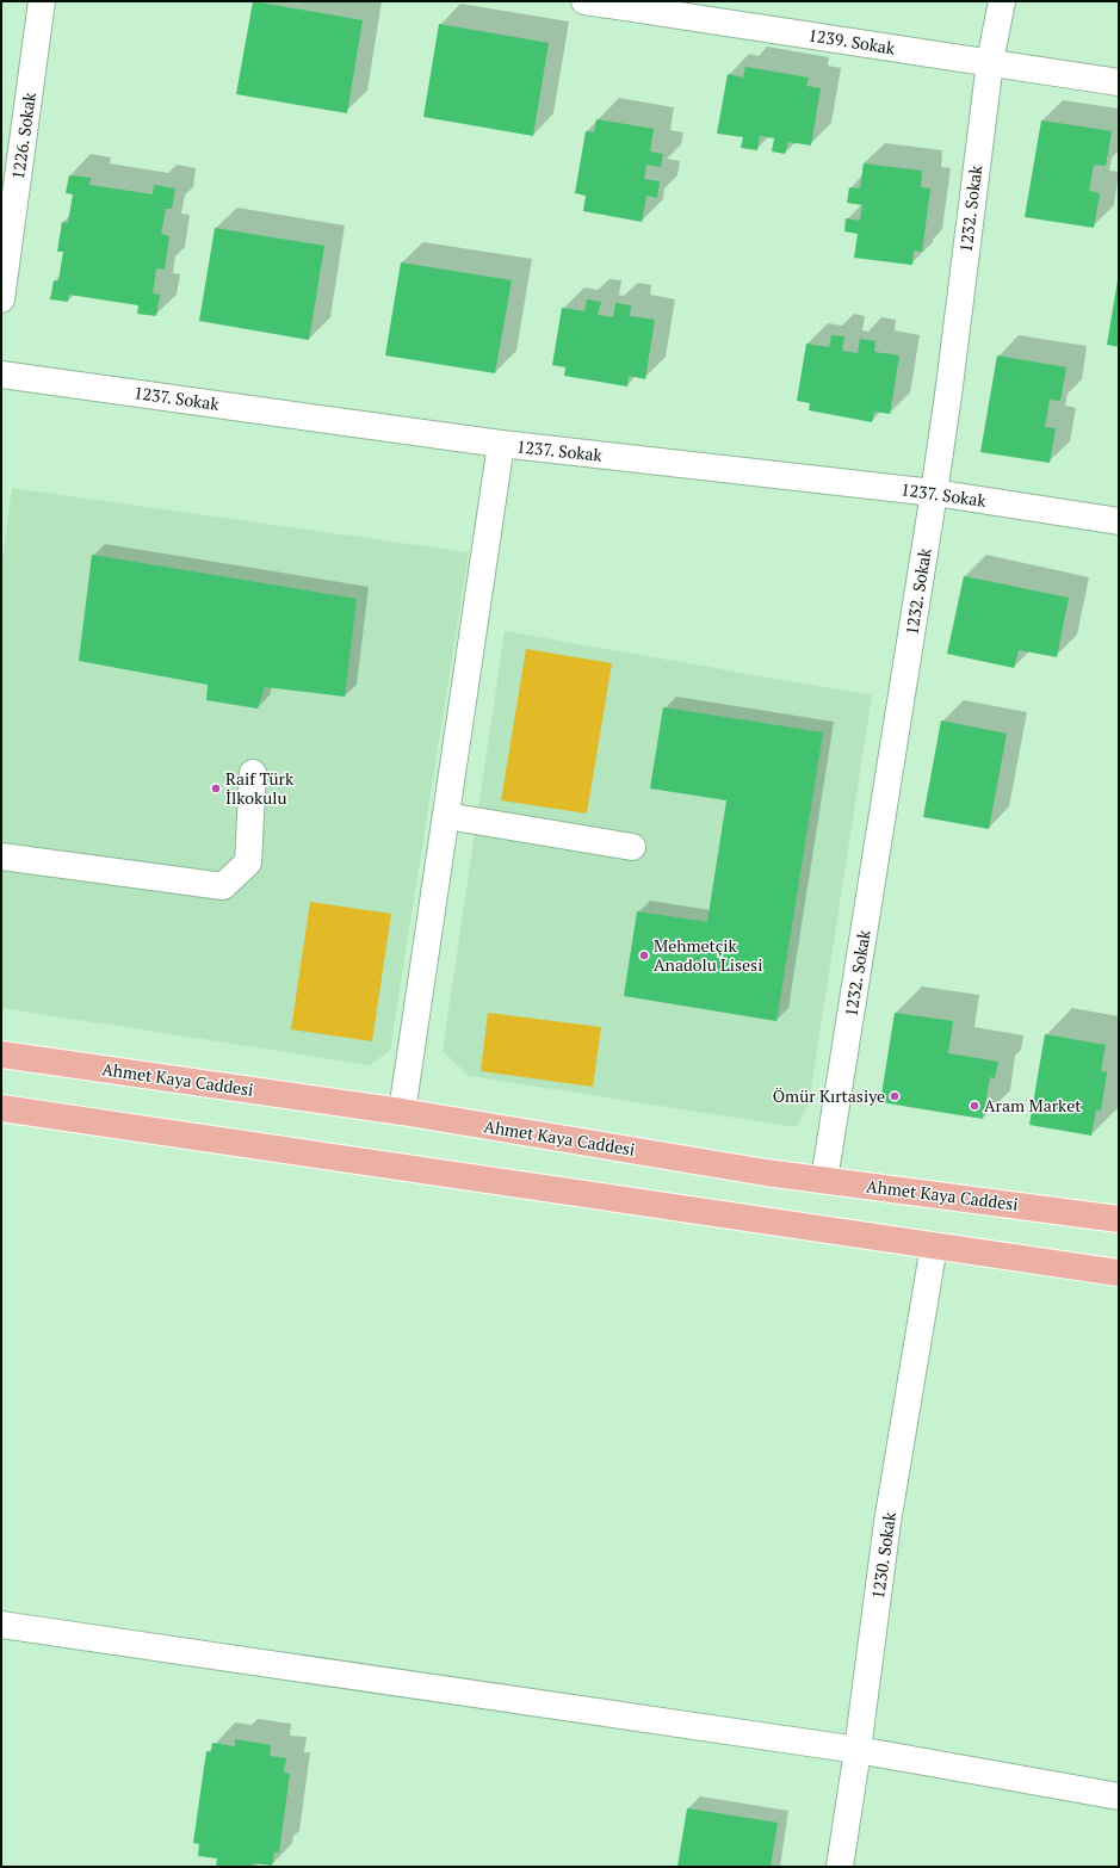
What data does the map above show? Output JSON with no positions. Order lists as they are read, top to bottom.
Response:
{
  "streets": {
    "main road": ["Ahmet Kaya Caddesi"],
    "street": [
      "1239. Sokak",
      "1226. Sokak",
      "1232. Sokak",
      "1237. Sokak",
      "1230. Sokak"
    ]
  },
  "crossings": [
    ["1239. Sokak", "1232. Sokak"],
    ["1232. Sokak", "1237. Sokak"],
    ["1232. Sokak", "Ahmet Kaya Caddesi"]
  ],
  "places": [
    "Raif Türk İlkokulu",
    "Mehmetçik Anadolu Lisesi",
    "Ömür Kırtasiye",
    "Aram Market"
  ]
}
